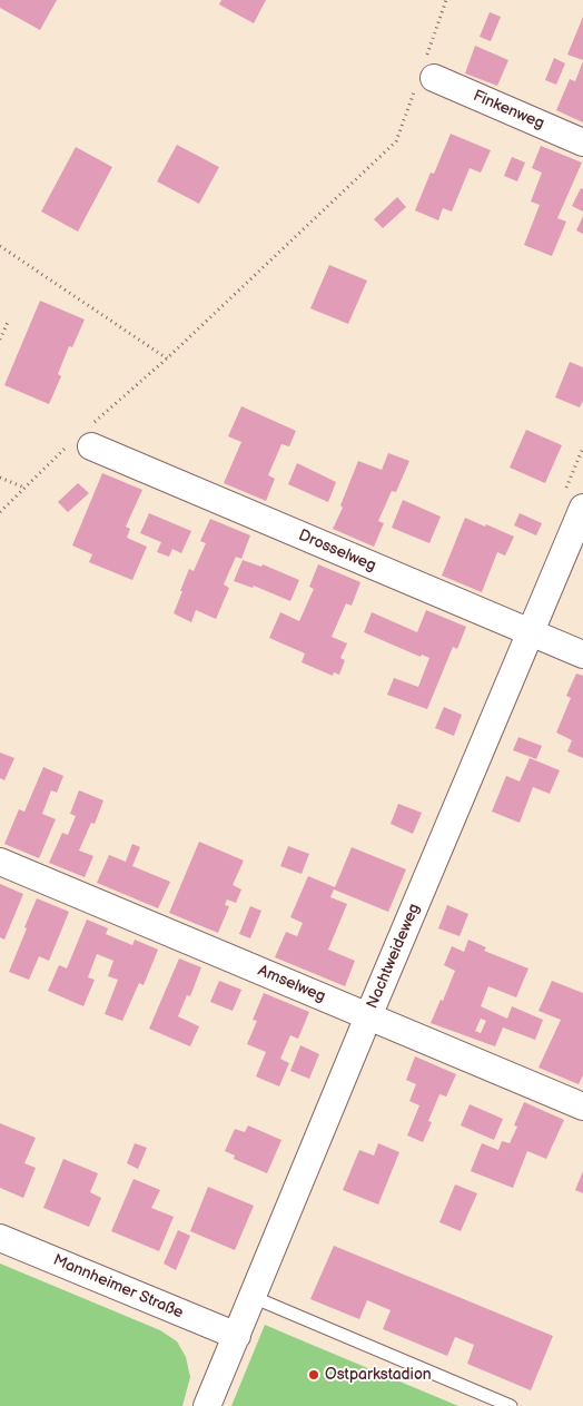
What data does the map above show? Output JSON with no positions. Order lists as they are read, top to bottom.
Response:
{
  "streets": {
    "street": [
      "Finkenweg",
      "Drosselweg",
      "Nachtweideweg",
      "Amselweg",
      "Mannheimer Straße"
    ]
  },
  "crossings": [
    ["Drosselweg", "Nachtweideweg"],
    ["Nachtweideweg", "Amselweg"],
    ["Nachtweideweg", "Mannheimer Straße"]
  ],
  "places": ["Ostparkstadion"]
}
